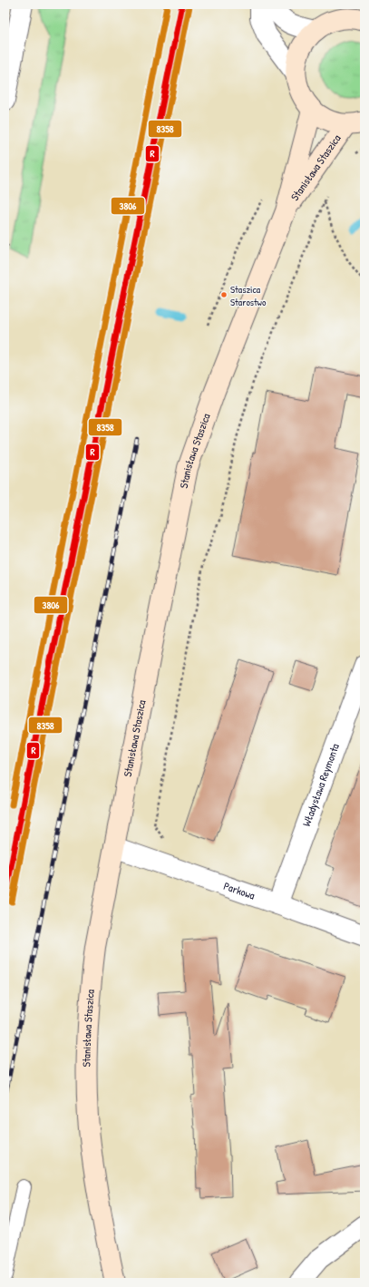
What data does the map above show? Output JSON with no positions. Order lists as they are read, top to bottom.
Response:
{
  "streets": {
    "street": ["Stanisława Staszica", "Władysława Reymonta", "Parkowa"]
  },
  "crossings": [
    ["Stanisława Staszica", "Parkowa"],
    ["Władysława Reymonta", "Parkowa"]
  ],
  "places": ["Staszica Starostwo"],
  "lines": ["transit line R", "transit line 8358", "transit line 3806"]
}
